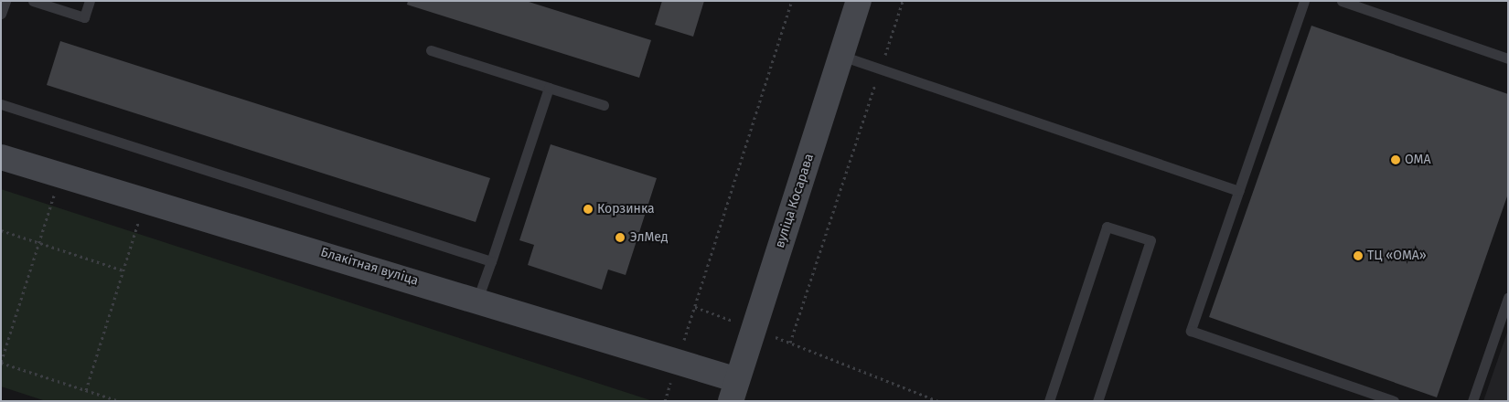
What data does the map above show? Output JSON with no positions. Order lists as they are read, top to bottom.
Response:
{
  "streets": {
    "street": ["вуліца Косарава", "Блакітная вуліца"]
  },
  "crossings": [
    ["вуліца Косарава", "Блакітная вуліца"]
  ],
  "places": [
    "ОМА",
    "Корзинка",
    "ЭлМед",
    "ТЦ «ОМА»"
  ]
}
